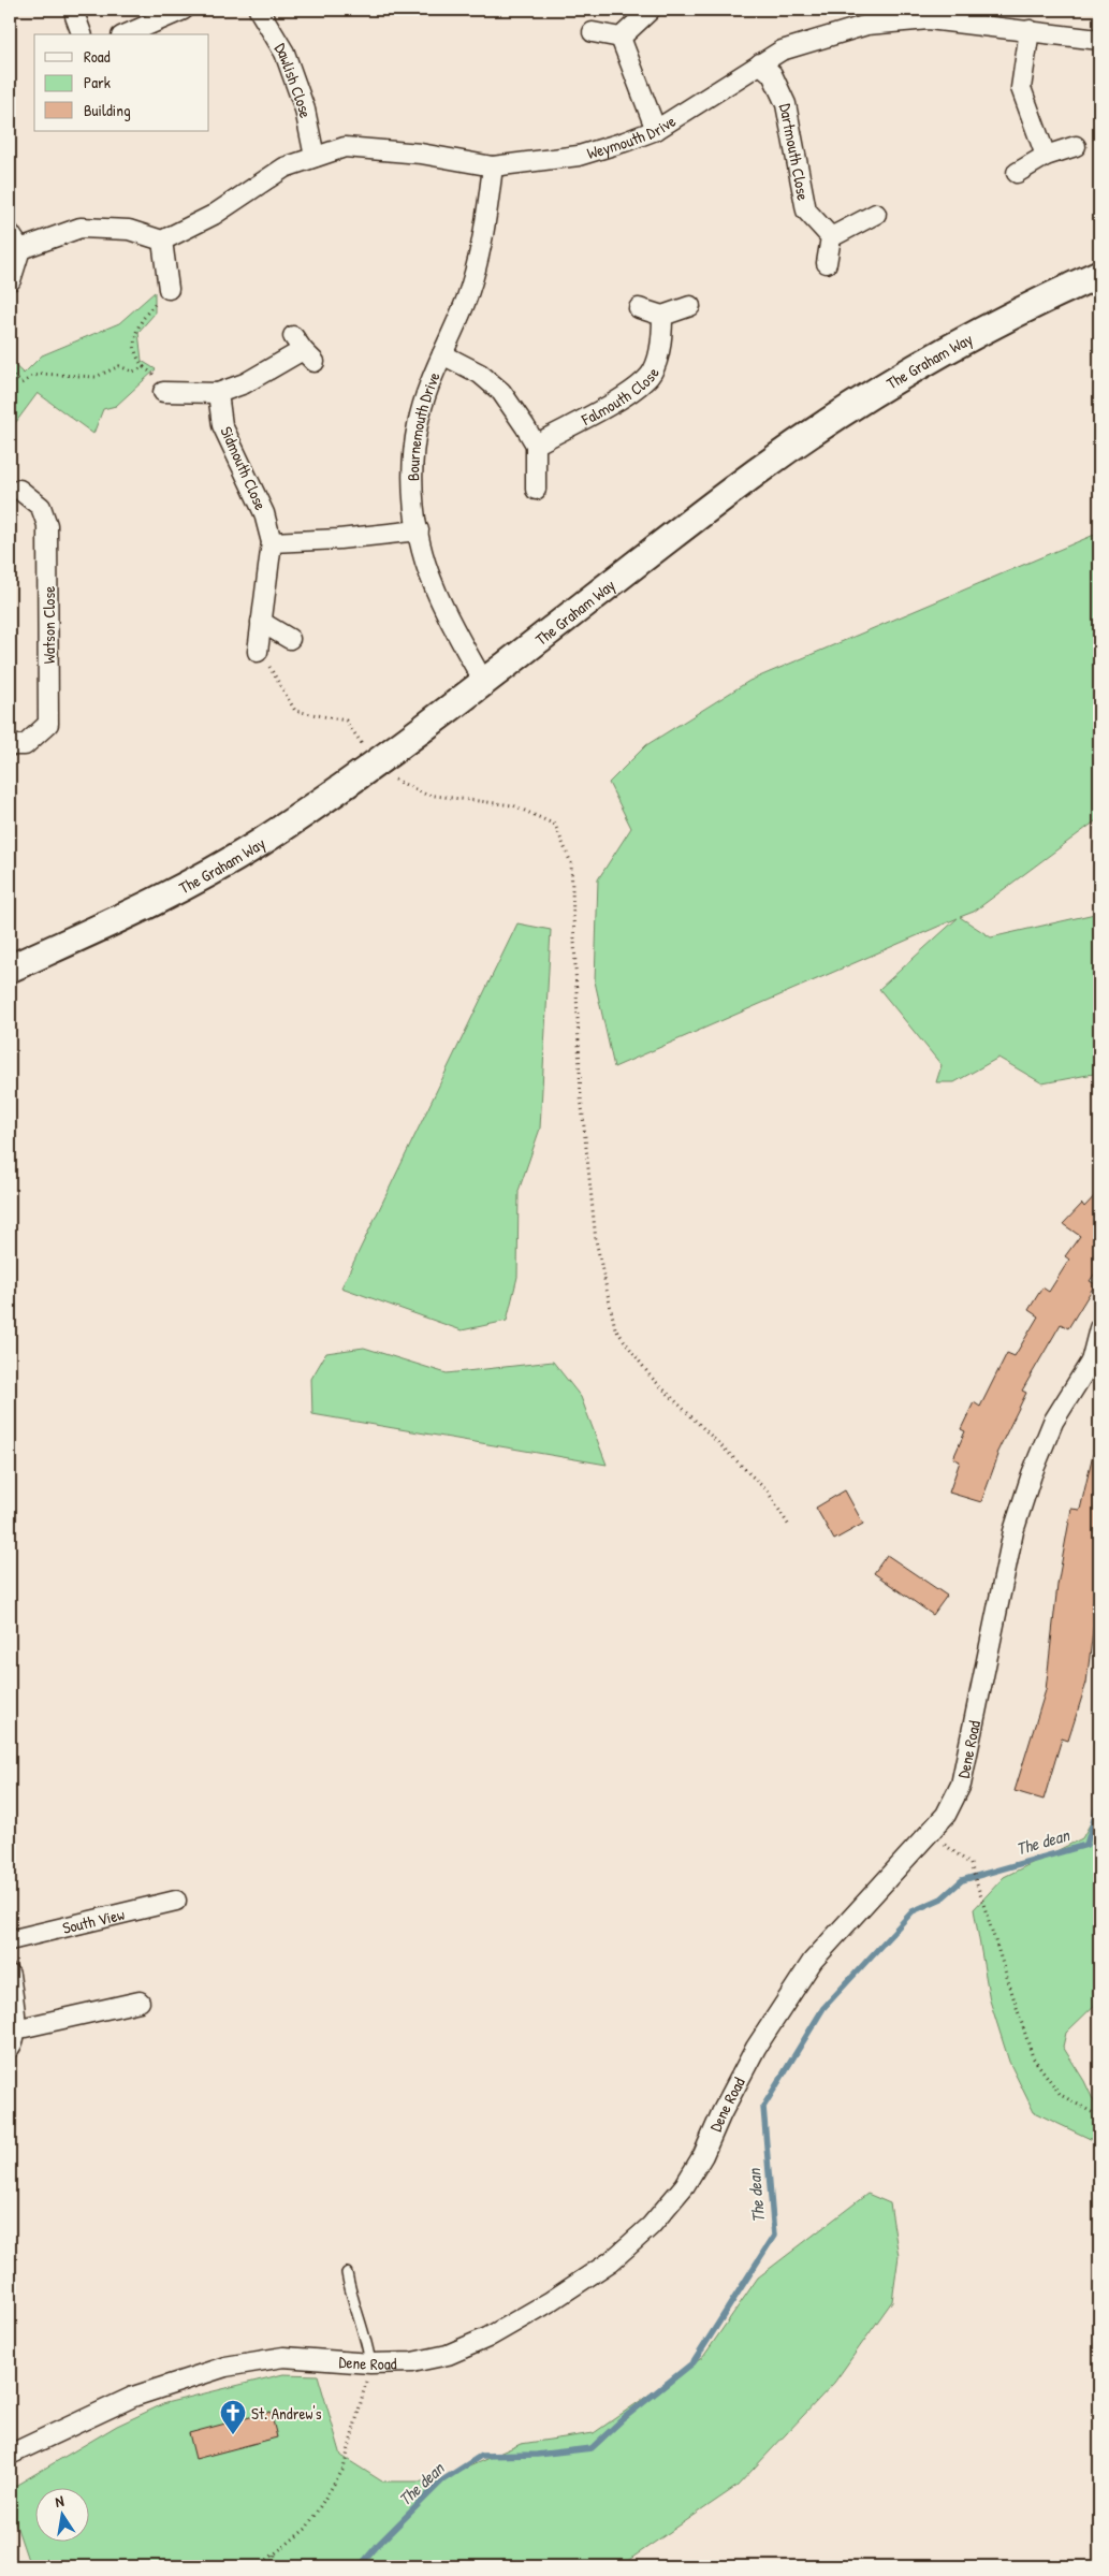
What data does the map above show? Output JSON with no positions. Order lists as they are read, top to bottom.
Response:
{
  "streets": {
    "main road": ["The Graham Way"],
    "street": [
      "Dawlish Close",
      "Weymouth Drive",
      "Dartmouth Close",
      "Falmouth Close",
      "Bournemouth Drive",
      "Sidmouth Close",
      "Watson Close",
      "Dene Road",
      "South View"
    ]
  },
  "crossings": [
    ["Dawlish Close", "Weymouth Drive"],
    ["Weymouth Drive", "Dartmouth Close"],
    ["Weymouth Drive", "Bournemouth Drive"],
    ["The Graham Way", "Bournemouth Drive"]
  ],
  "water": ["The dean"],
  "places": {
    "church": ["St. Andrew's"]
  },
  "legend": ["Road", "Park", "Building"],
  "north": "top"
}
